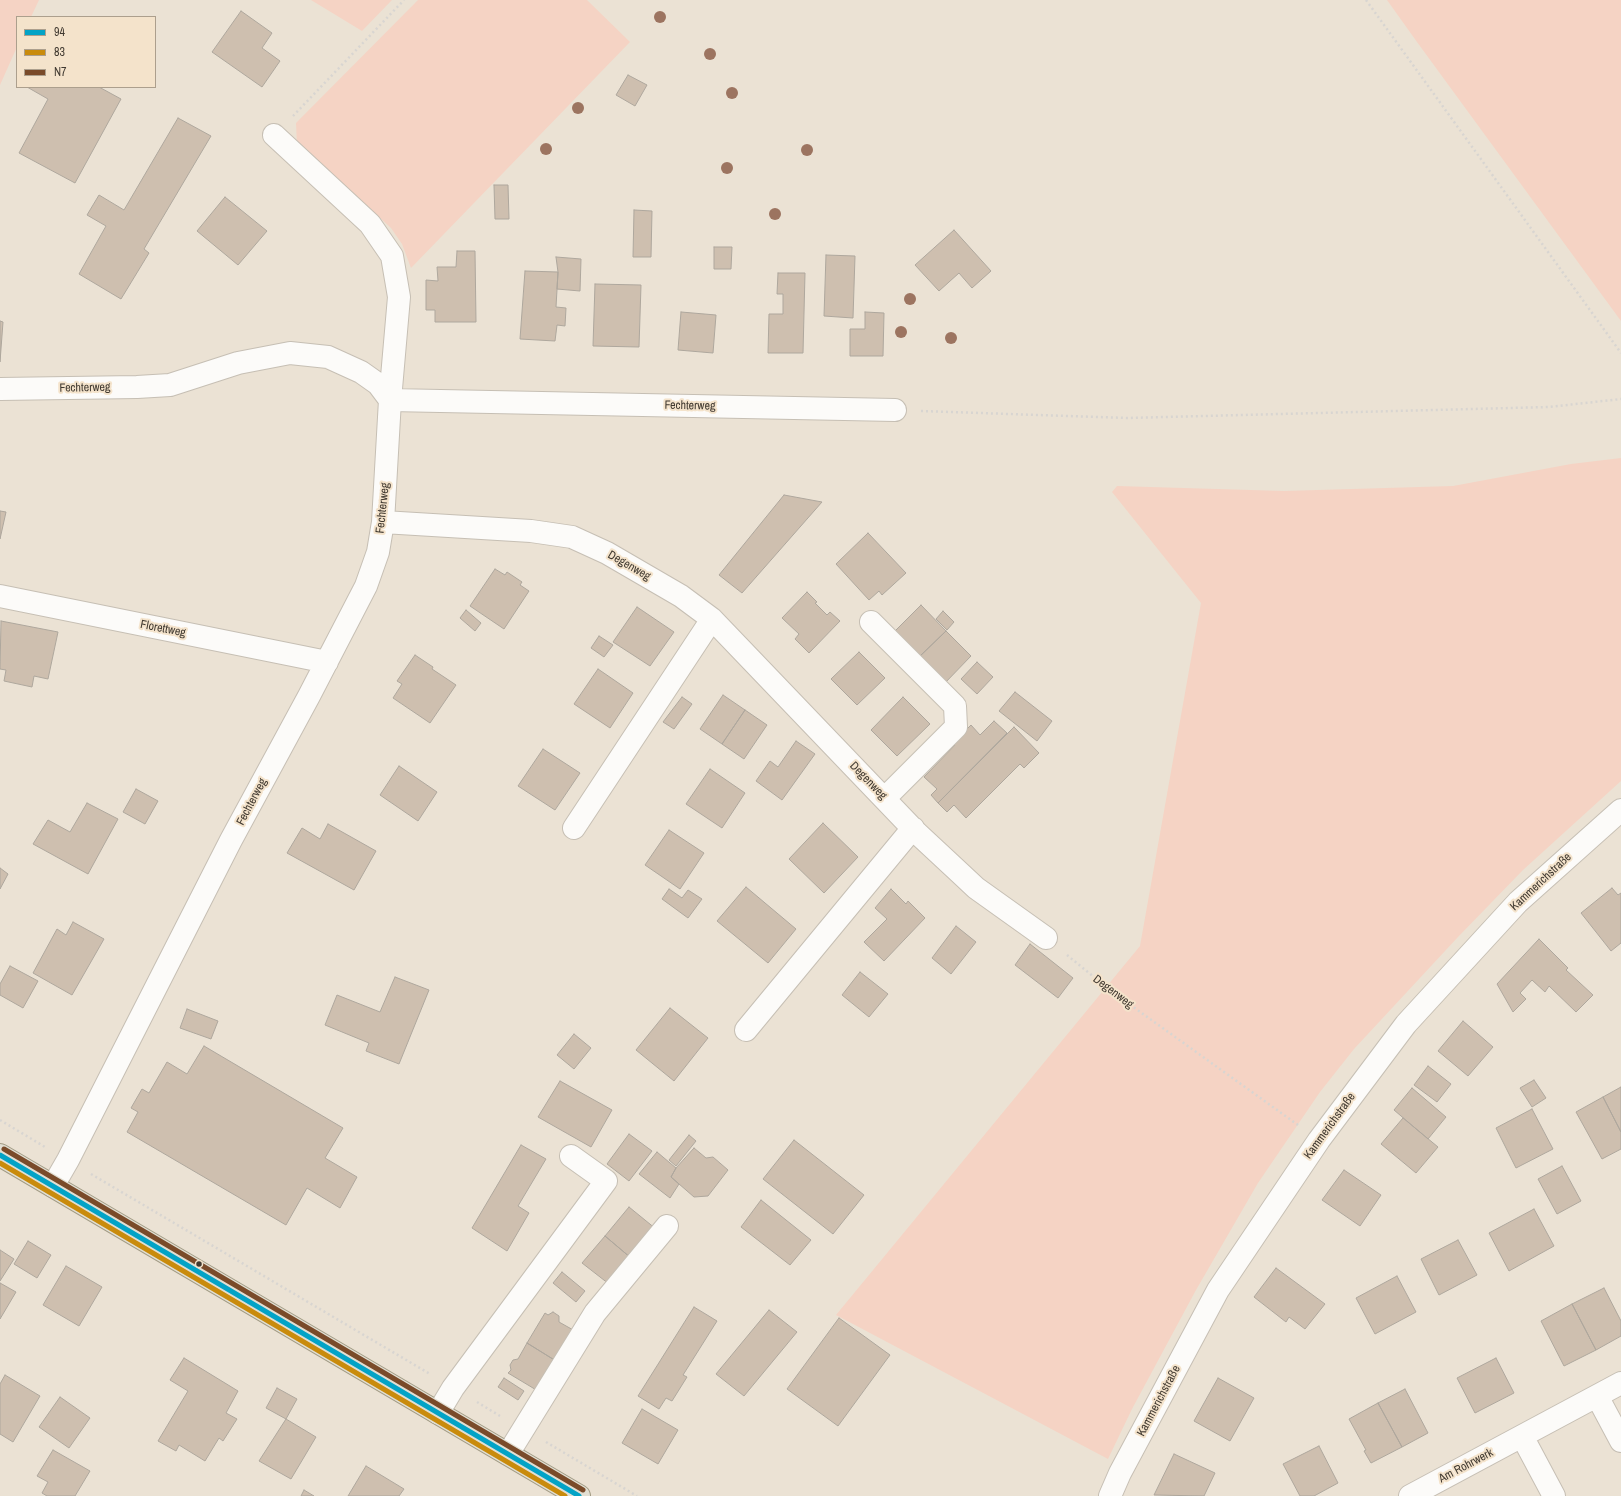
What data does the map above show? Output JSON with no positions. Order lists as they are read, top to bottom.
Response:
{
  "streets": {
    "street": [
      "Fechterweg",
      "Degenweg",
      "Florettweg",
      "Kammerichstraße",
      "Am Rohrwerk"
    ]
  },
  "crossings": [
    ["Fechterweg", "Degenweg"],
    ["Fechterweg", "Florettweg"],
    ["Degenweg", "Kammerichstraße"]
  ],
  "lines": ["transit line N7", "transit line 94", "transit line 83"],
  "legend": ["94", "83", "N7"]
}
